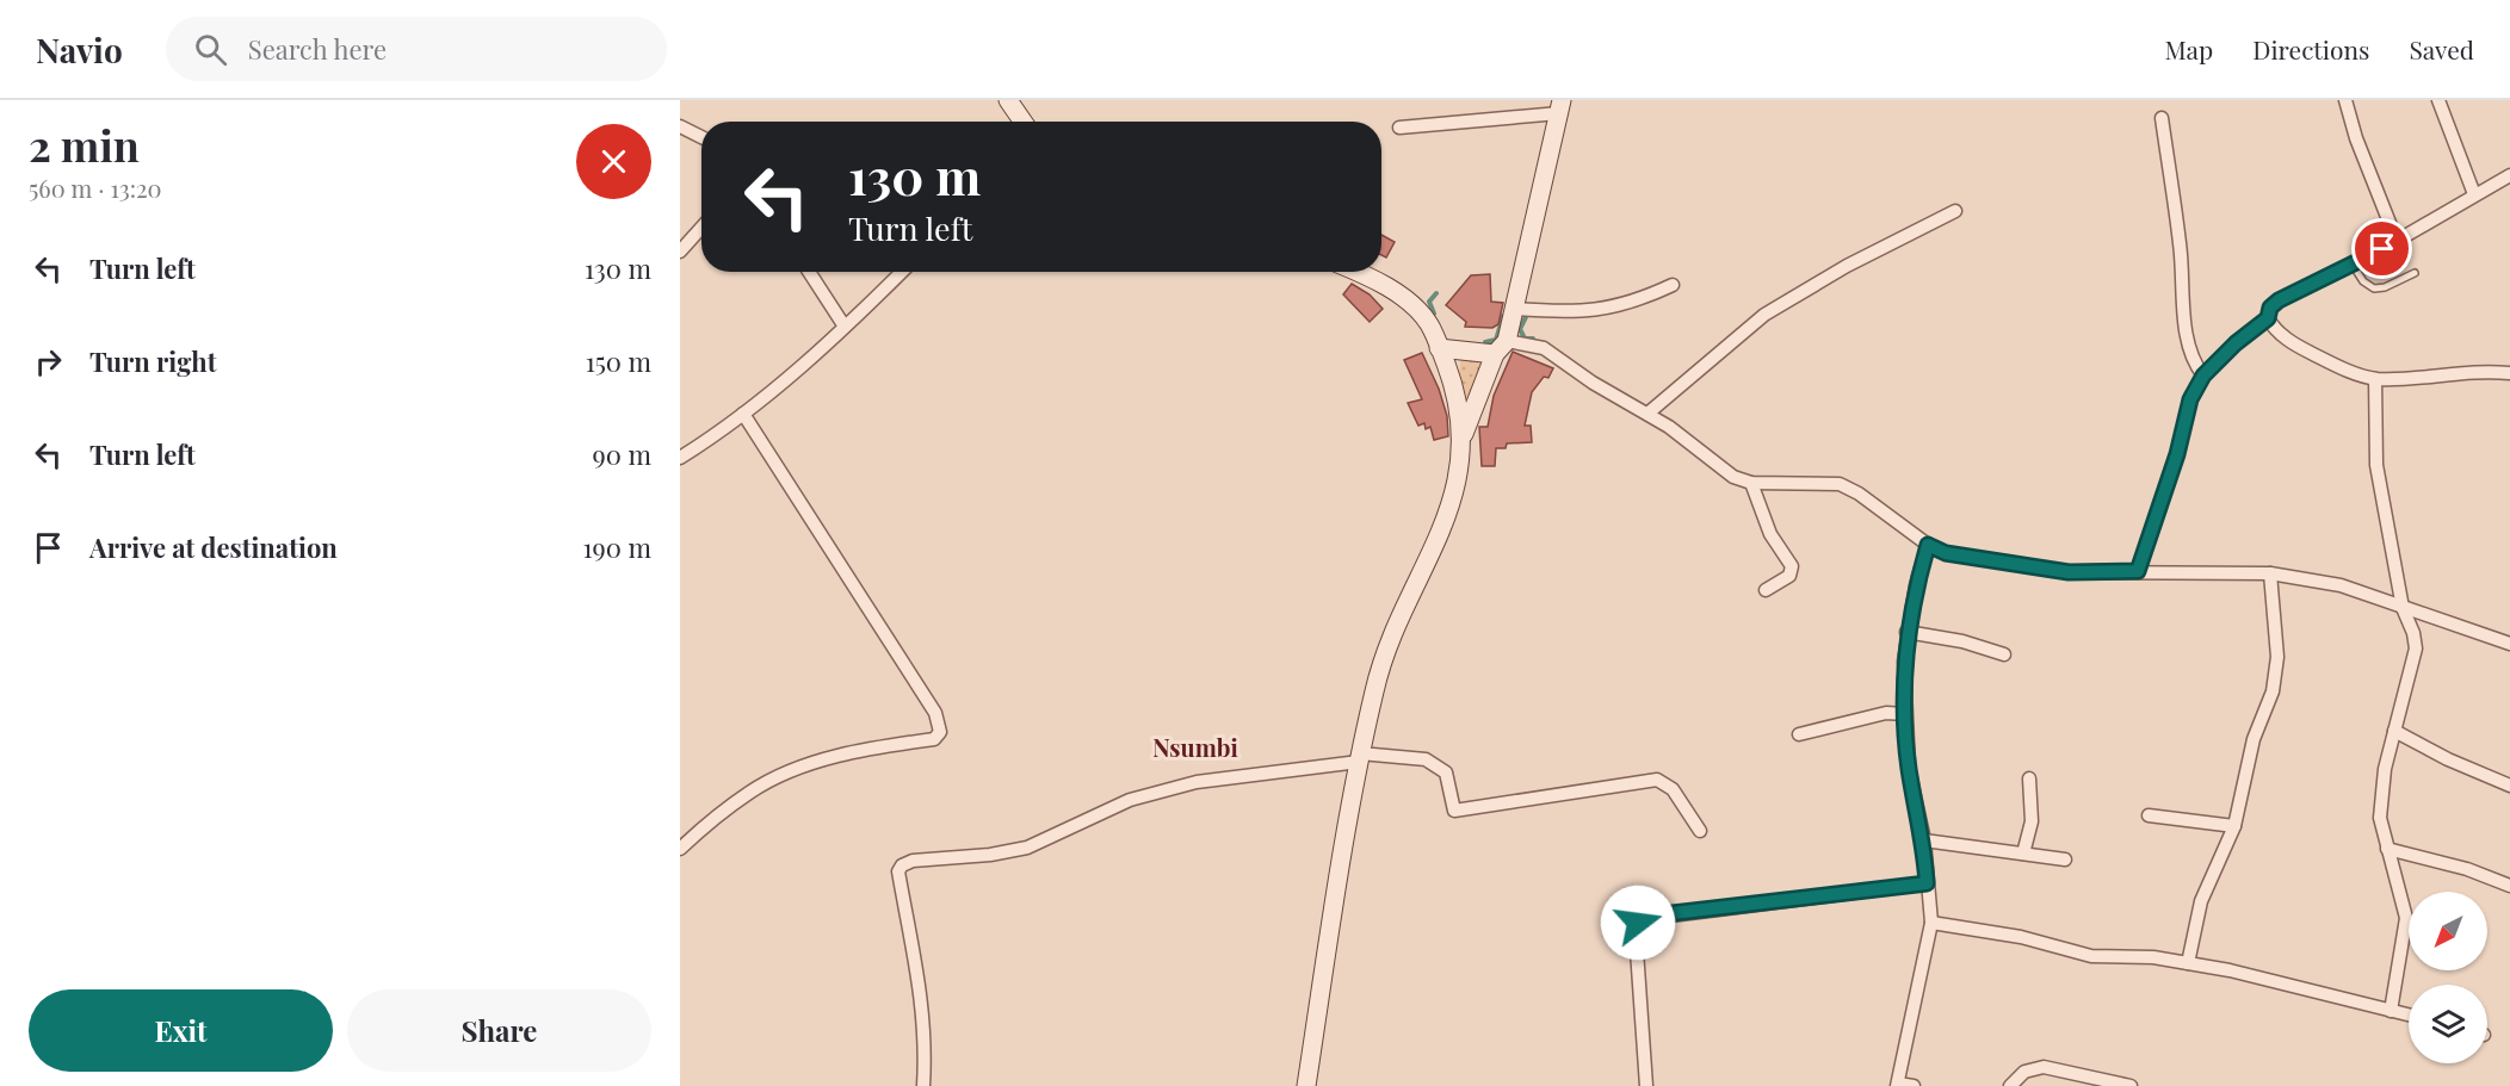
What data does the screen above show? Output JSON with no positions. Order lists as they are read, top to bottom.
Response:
{
  "districts": ["Nsumbi"],
  "north": "bottom left",
  "page": {
    "header": "Navio",
    "search": "Search here",
    "nav": ["Map", "Directions", "Saved"],
    "heading": ["2 min", "560 m · 13:20"],
    "turn": ["130 m", "Turn left"],
    "list": [
      {
        "name": "Turn left",
        "value": "130 m"
      },
      {
        "name": "Turn right",
        "value": "150 m"
      },
      {
        "name": "Turn left",
        "value": "90 m"
      },
      {
        "name": "Arrive at destination",
        "value": "190 m"
      }
    ],
    "buttons": ["Exit", "Share"]
  }
}
